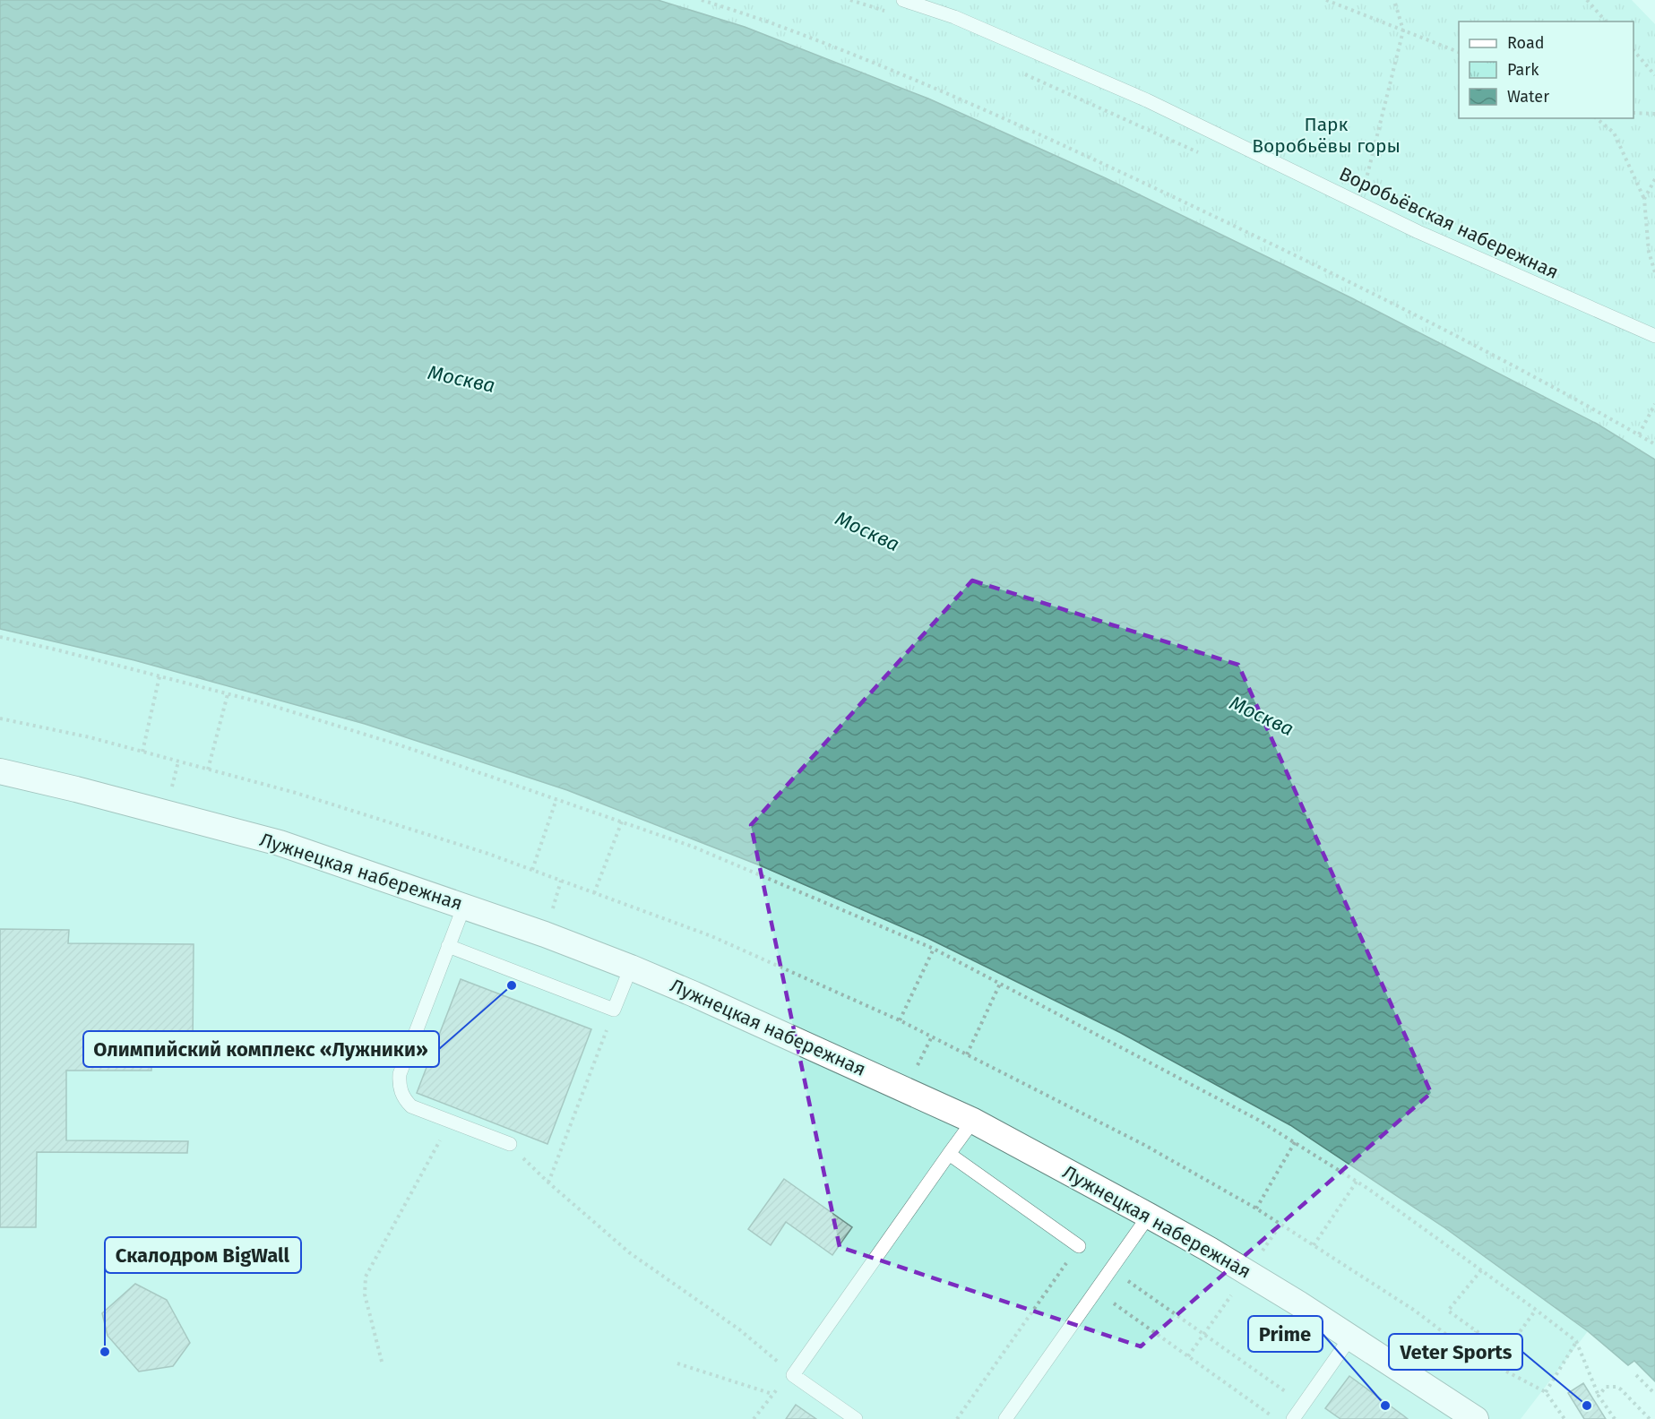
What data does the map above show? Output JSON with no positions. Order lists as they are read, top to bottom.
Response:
{
  "streets": {
    "street": ["Лужнецкая набережная"],
    "lane": ["Воробьёвская набережная"]
  },
  "water": ["Москва"],
  "parks": ["Парк Воробьёвы горы"],
  "places": [
    "Олимпийский комплекс «Лужники»",
    "Скалодром BigWall",
    "Prime",
    "Veter Sports"
  ],
  "legend": ["Road", "Park", "Water"]
}
